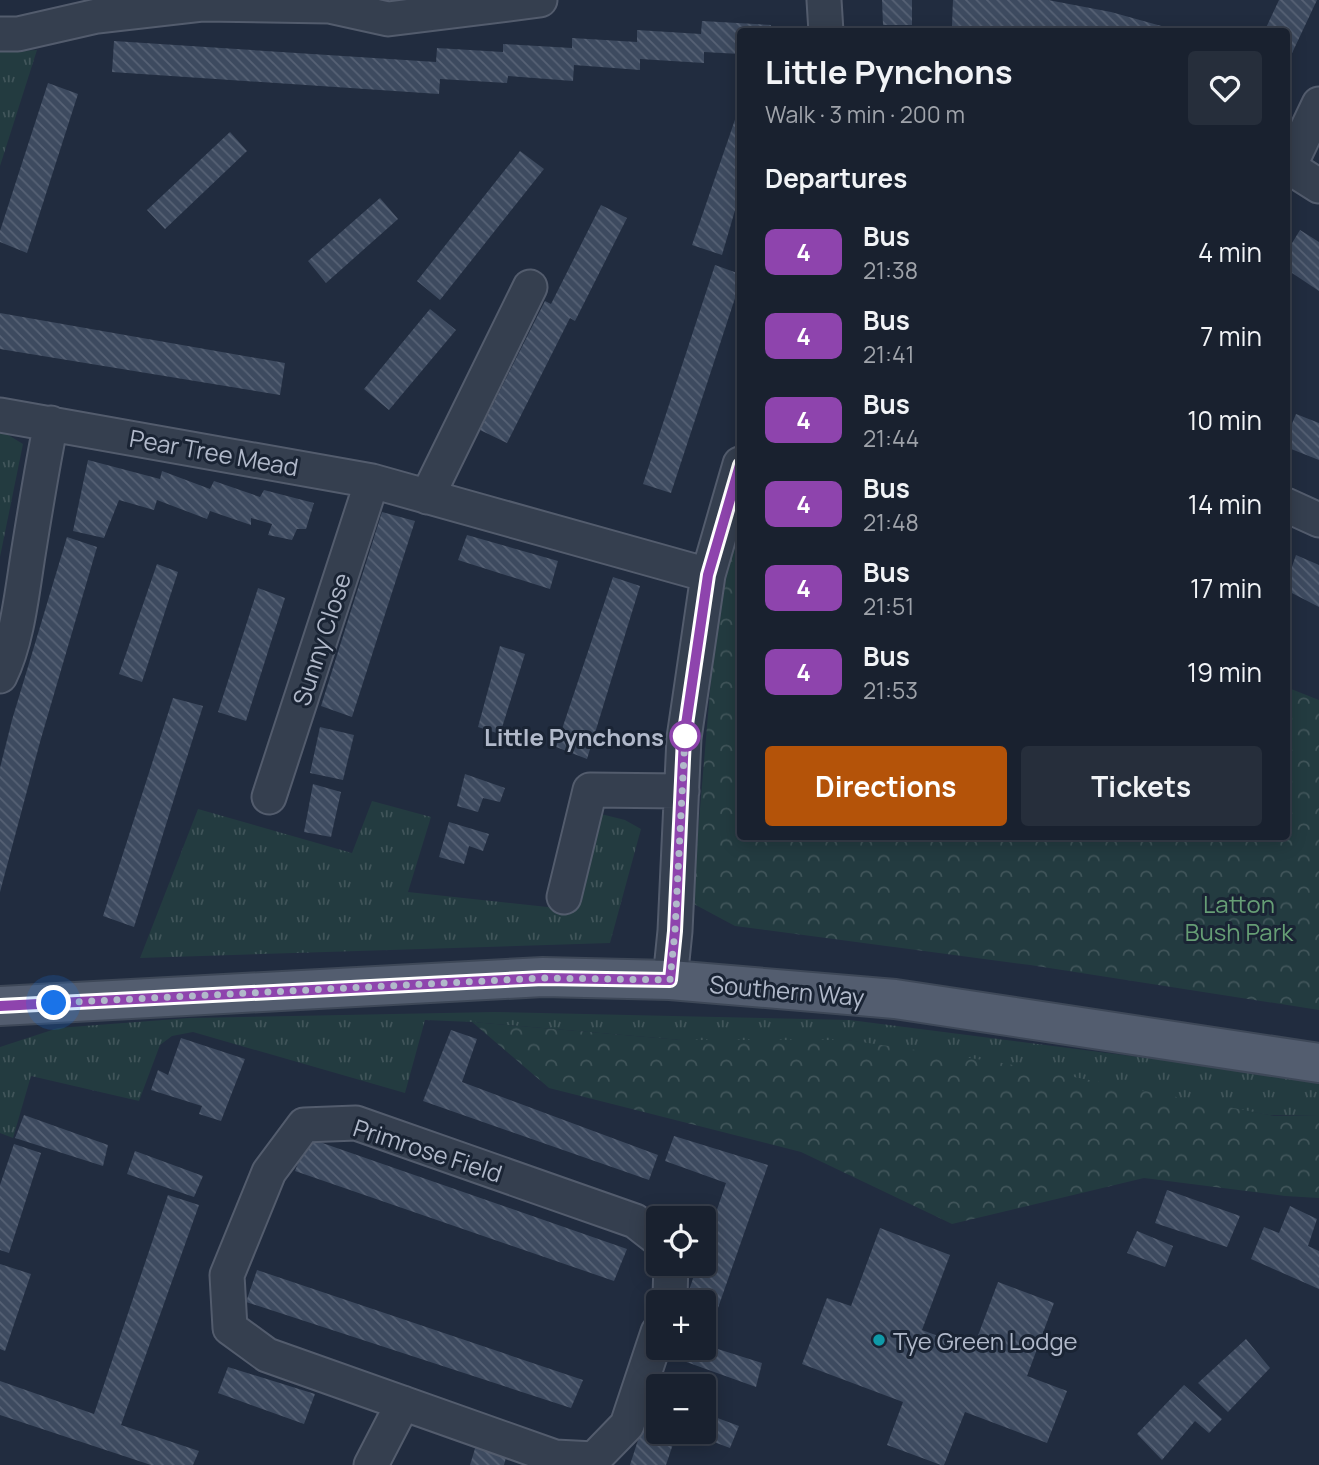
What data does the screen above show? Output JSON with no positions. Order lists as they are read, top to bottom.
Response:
{
  "streets": {
    "main road": ["Southern Way"],
    "street": ["Pear Tree Mead", "Sunny Close", "Primrose Field"]
  },
  "crossings": [
    ["Pear Tree Mead", "Sunny Close"]
  ],
  "parks": ["Latton Bush Park"],
  "places": ["Little Pynchons", "Tye Green Lodge"],
  "lines": ["bus line 4"],
  "page": {
    "heading": [
      ["Little Pynchons", "Walk · 3 min · 200 m"],
      "Departures"
    ],
    "list": [
      {
        "mark": "4",
        "name": "Bus",
        "note": "21:38",
        "value": "4 min"
      },
      {
        "mark": "4",
        "name": "Bus",
        "note": "21:41",
        "value": "7 min"
      },
      {
        "mark": "4",
        "name": "Bus",
        "note": "21:44",
        "value": "10 min"
      },
      {
        "mark": "4",
        "name": "Bus",
        "note": "21:48",
        "value": "14 min"
      },
      {
        "mark": "4",
        "name": "Bus",
        "note": "21:51",
        "value": "17 min"
      },
      {
        "mark": "4",
        "name": "Bus",
        "note": "21:53",
        "value": "19 min"
      }
    ],
    "buttons": ["Directions", "Tickets"],
    "map_buttons": ["+", "−"]
  }
}
